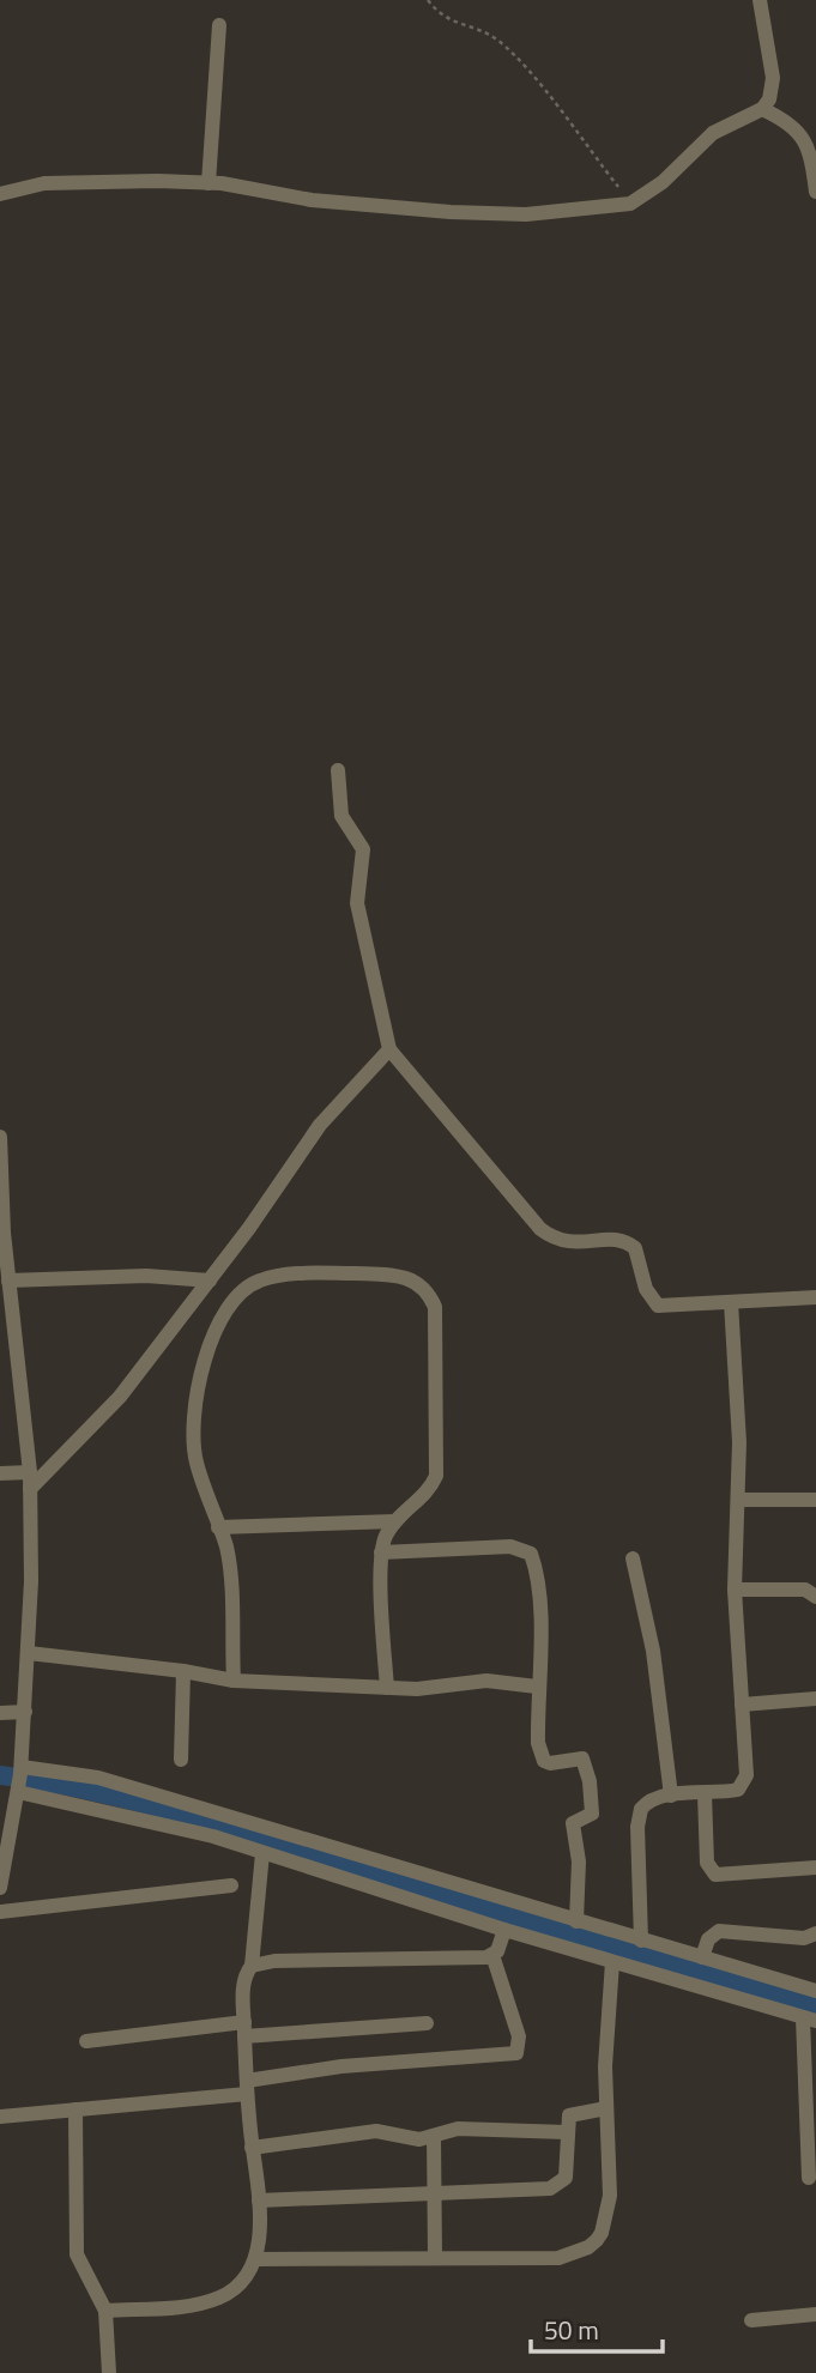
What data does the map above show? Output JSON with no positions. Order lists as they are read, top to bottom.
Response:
{
  "scale_bar": "50 m"
}
